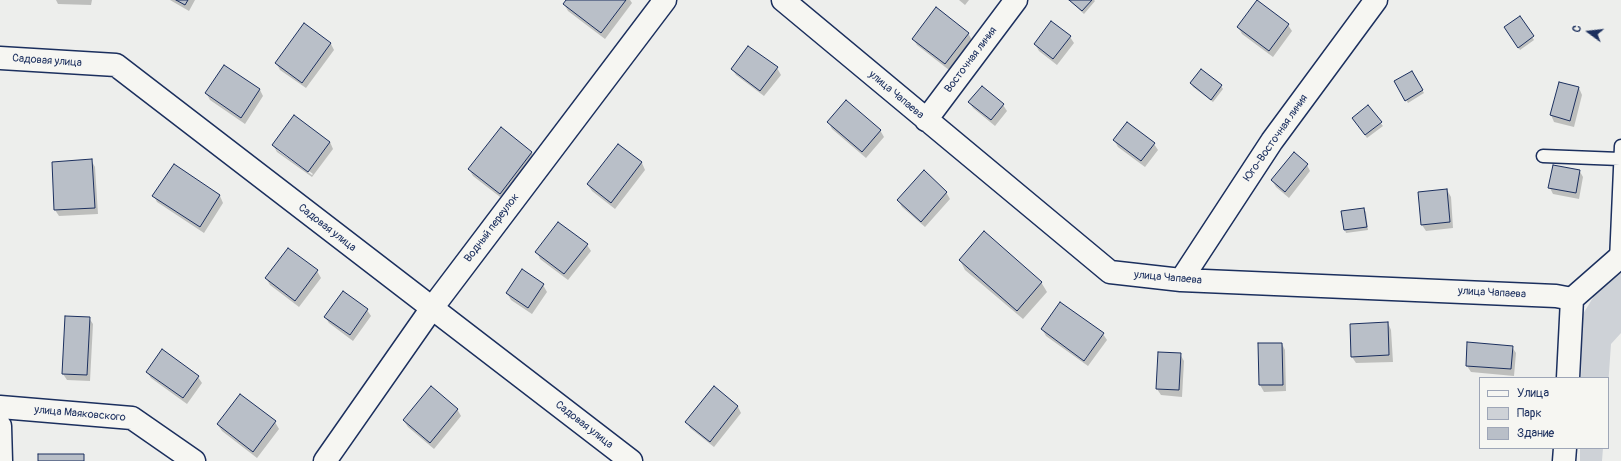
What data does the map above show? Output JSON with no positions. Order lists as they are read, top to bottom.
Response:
{
  "streets": {
    "street": [
      "Восточная линия",
      "Садовая улица",
      "улица Чапаева",
      "Юго-Восточная линия",
      "Водный переулок",
      "улица Маяковского"
    ]
  },
  "crossings": [
    ["Восточная линия", "улица Чапаева"],
    ["Садовая улица", "Водный переулок"],
    ["улица Чапаева", "Юго-Восточная линия"]
  ],
  "legend": ["Улица", "Парк", "Здание"],
  "north": "left"
}
